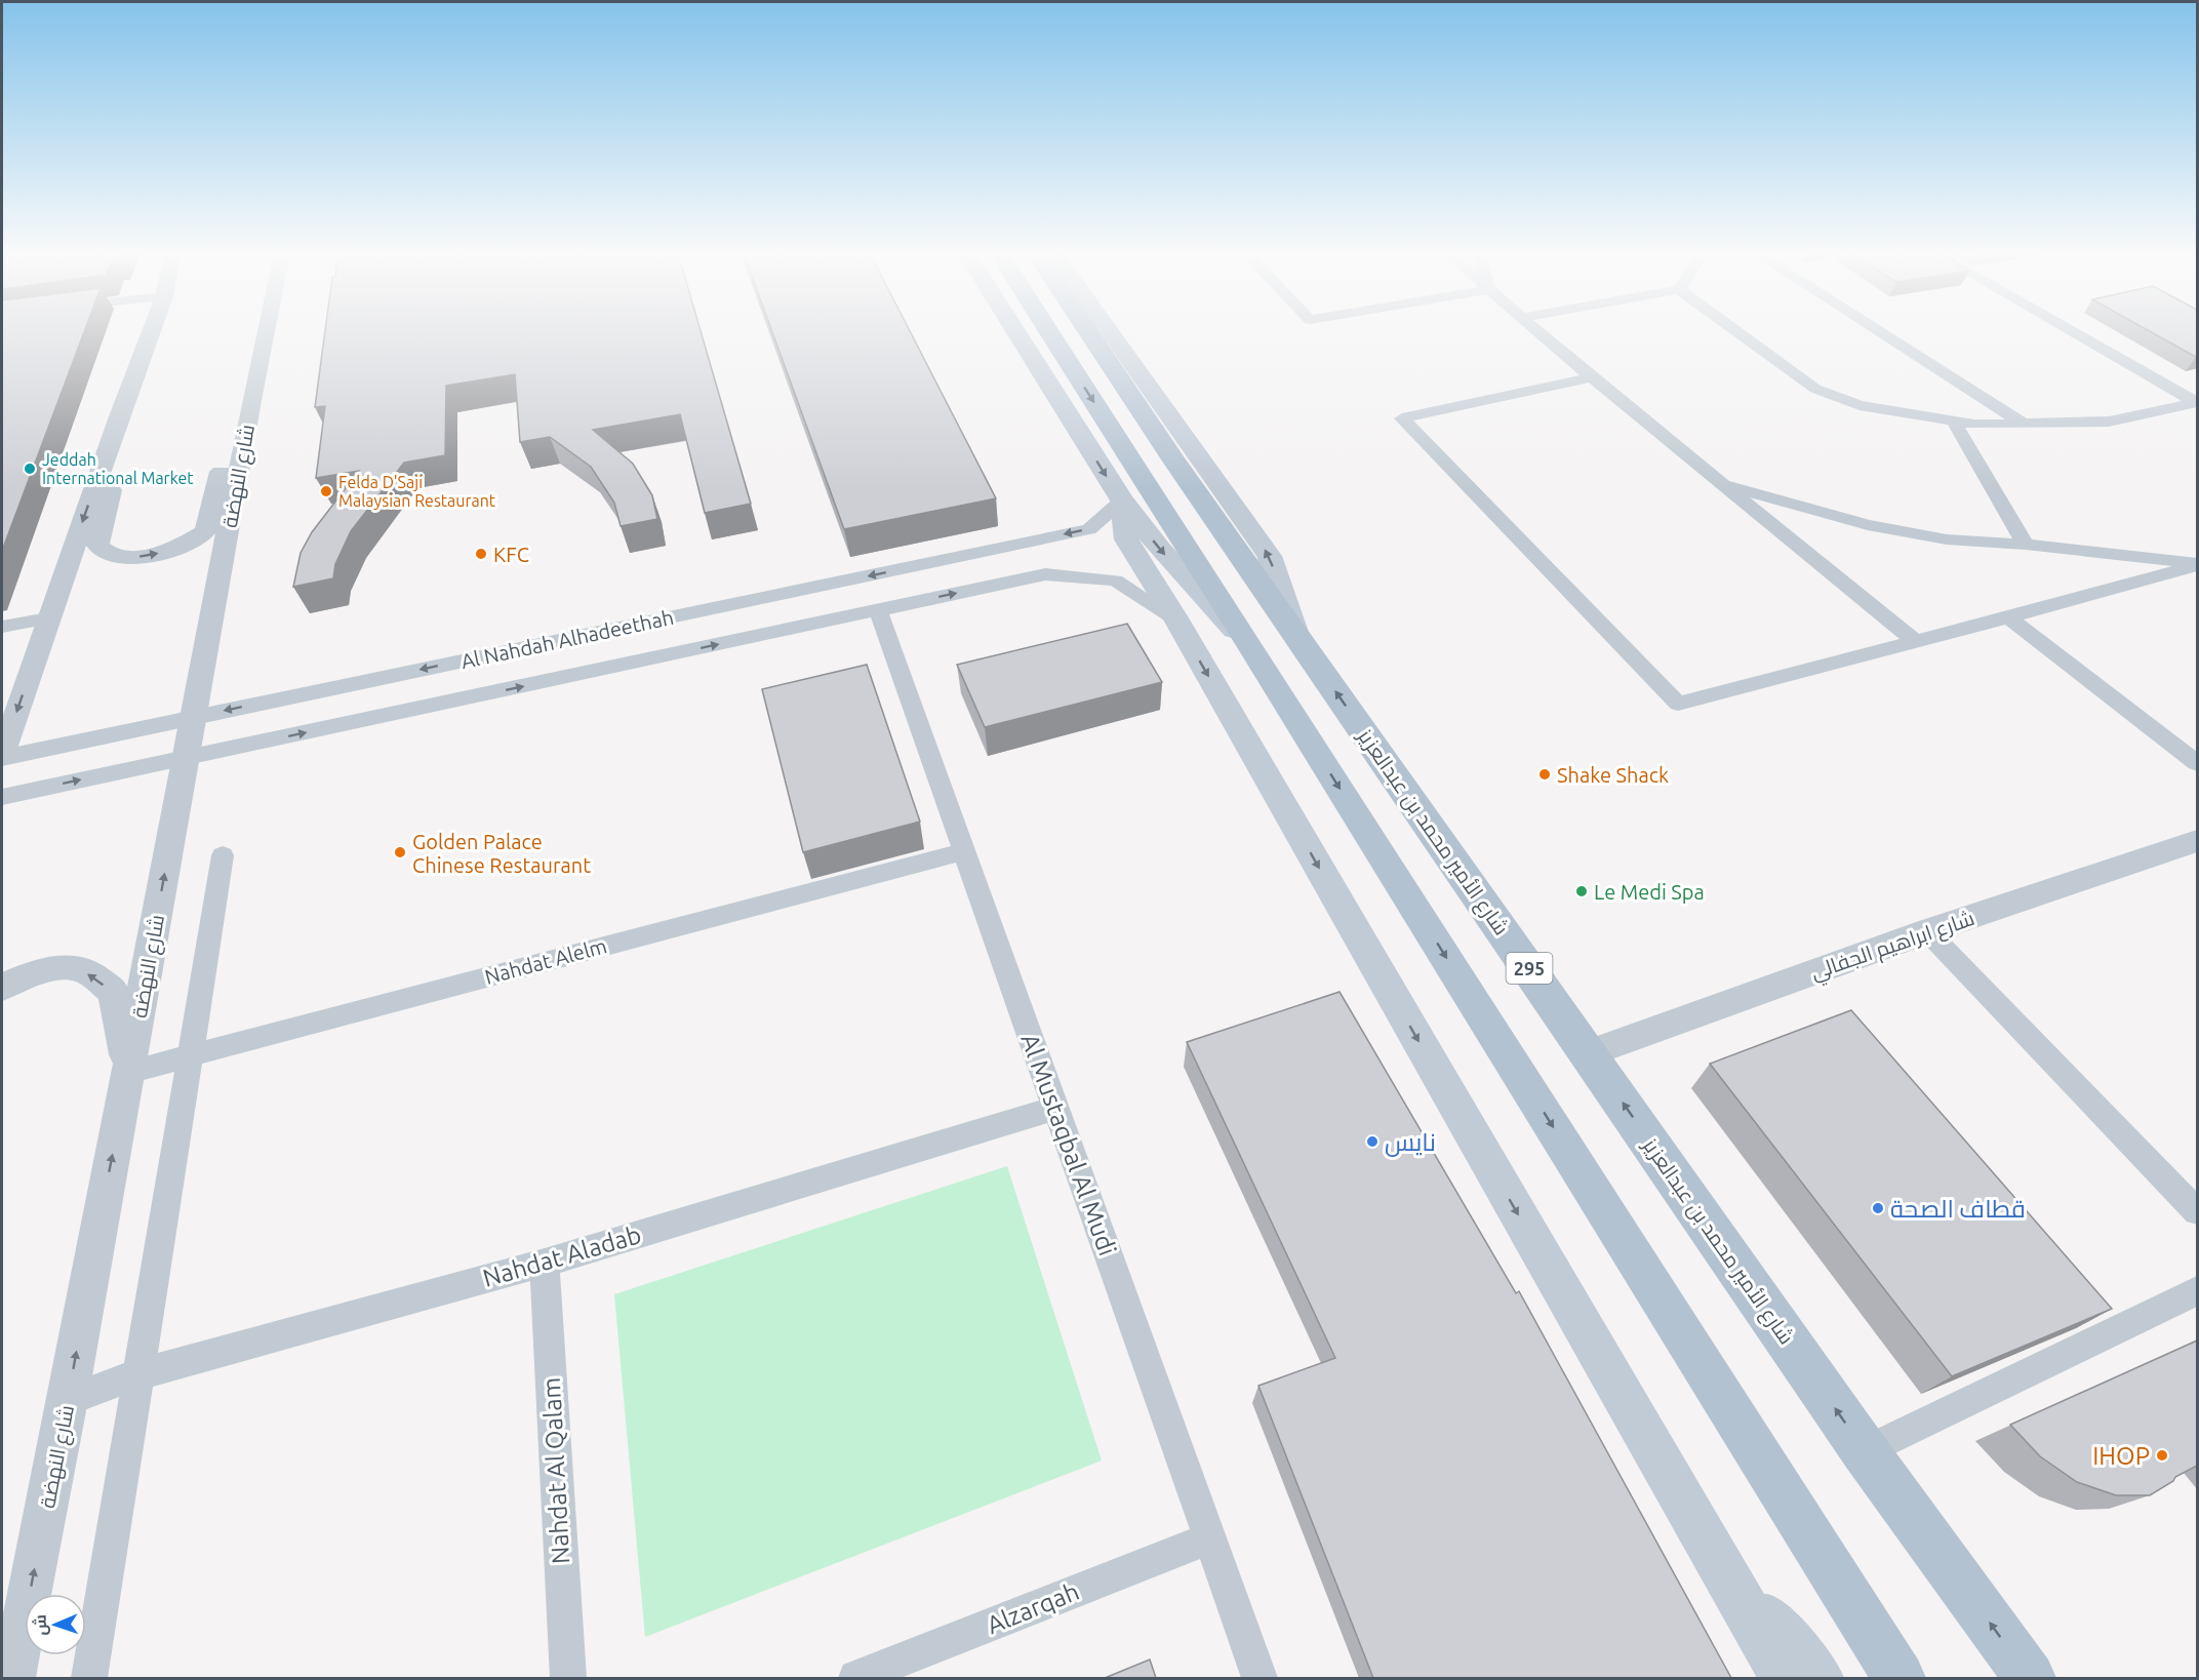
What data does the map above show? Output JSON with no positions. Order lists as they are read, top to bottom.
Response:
{
  "streets": {
    "main road": ["شارع الأمير محمد بن عبدالعزيز", "295"],
    "street": [
      "شارع النهضة",
      "Al Nahdah Alhadeethah",
      "شارع ابراهيم الجفالي",
      "Nahdat Alelm",
      "Al Mustaqbal Al Mudi",
      "Nahdat Aladab",
      "Nahdat Al Qalam",
      "Alzarqah"
    ]
  },
  "crossings": [
    ["شارع النهضة", "Al Nahdah Alhadeethah"],
    ["شارع النهضة", "Nahdat Alelm"],
    ["شارع النهضة", "Nahdat Aladab"],
    ["Al Nahdah Alhadeethah", "Al Mustaqbal Al Mudi"],
    ["شارع الأمير محمد بن عبدالعزيز", "شارع ابراهيم الجفالي"],
    ["Nahdat Alelm", "Al Mustaqbal Al Mudi"],
    ["Al Mustaqbal Al Mudi", "Nahdat Aladab"],
    ["Al Mustaqbal Al Mudi", "Alzarqah"],
    ["Nahdat Aladab", "Nahdat Al Qalam"]
  ],
  "places": [
    "Jeddah International Market",
    "Felda D'Saji Malaysian Restaurant",
    "KFC",
    "Shake Shack",
    "Golden Palace Chinese Restaurant",
    "Le Medi Spa",
    "نايس",
    "قطاف الصحة",
    "IHOP"
  ],
  "north": "left"
}
